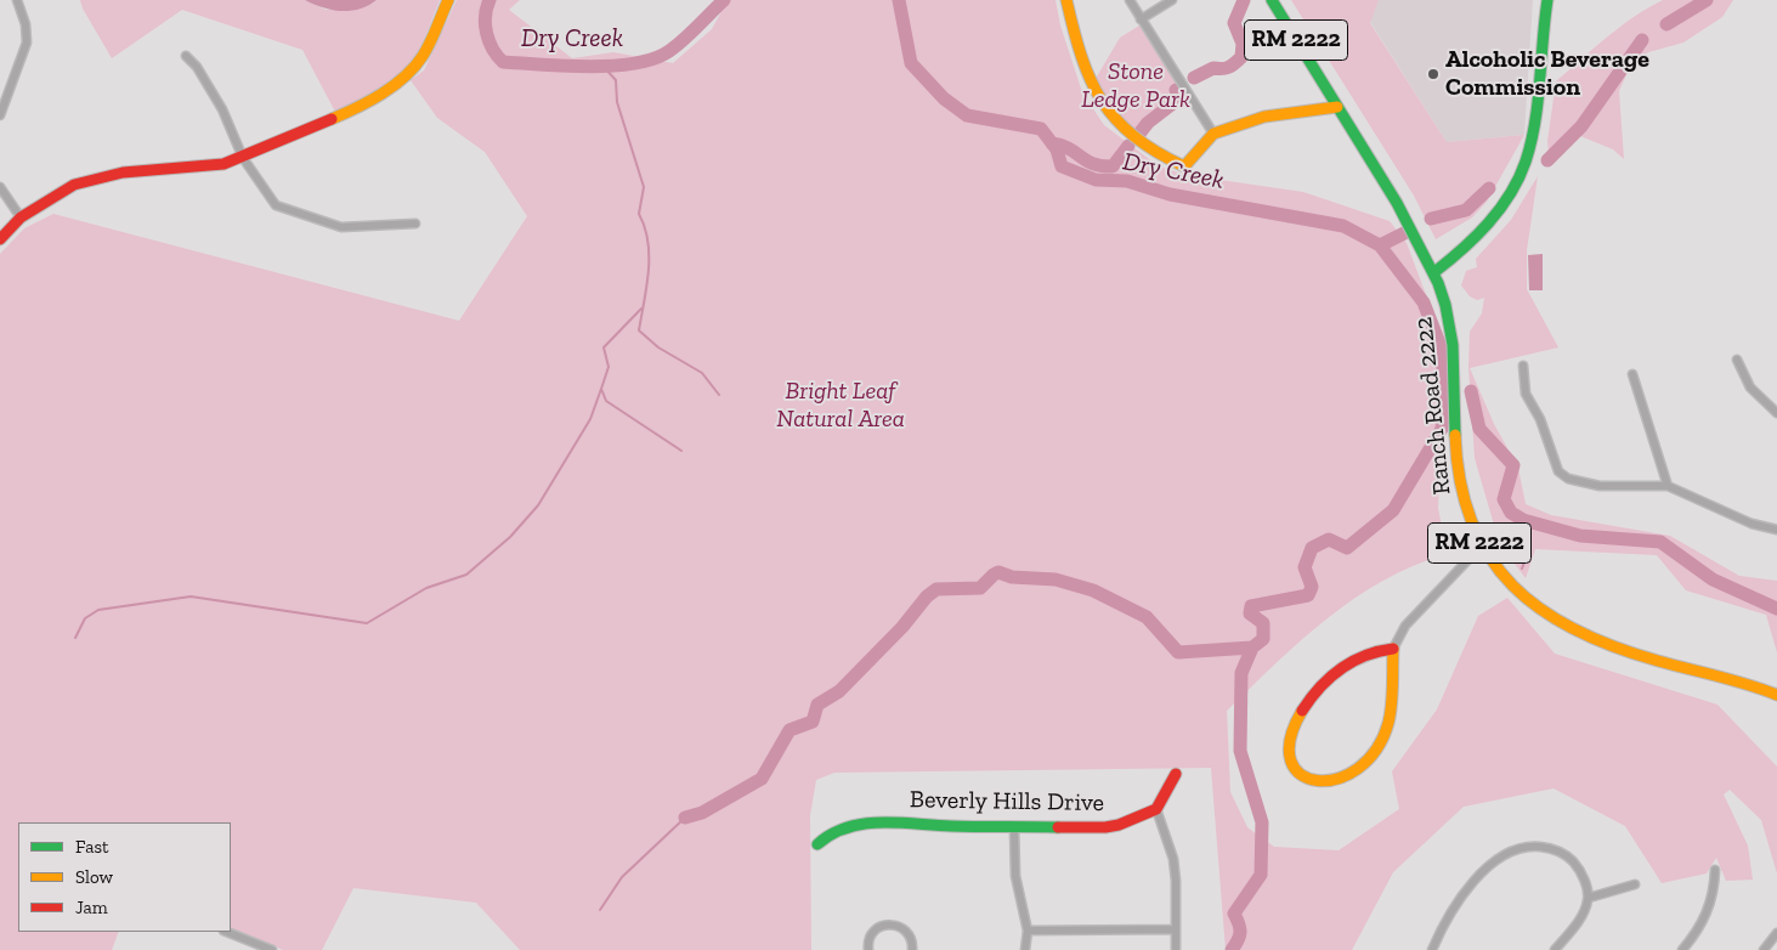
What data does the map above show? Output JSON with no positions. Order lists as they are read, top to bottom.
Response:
{
  "streets": {
    "street": ["RM 2222", "Ranch Road 2222", "Beverly Hills Drive"]
  },
  "water": ["Dry Creek"],
  "parks": ["Stone Ledge Park", "Bright Leaf Natural Area"],
  "places": ["Alcoholic Beverage Commission"],
  "legend": ["Fast", "Slow", "Jam"]
}
